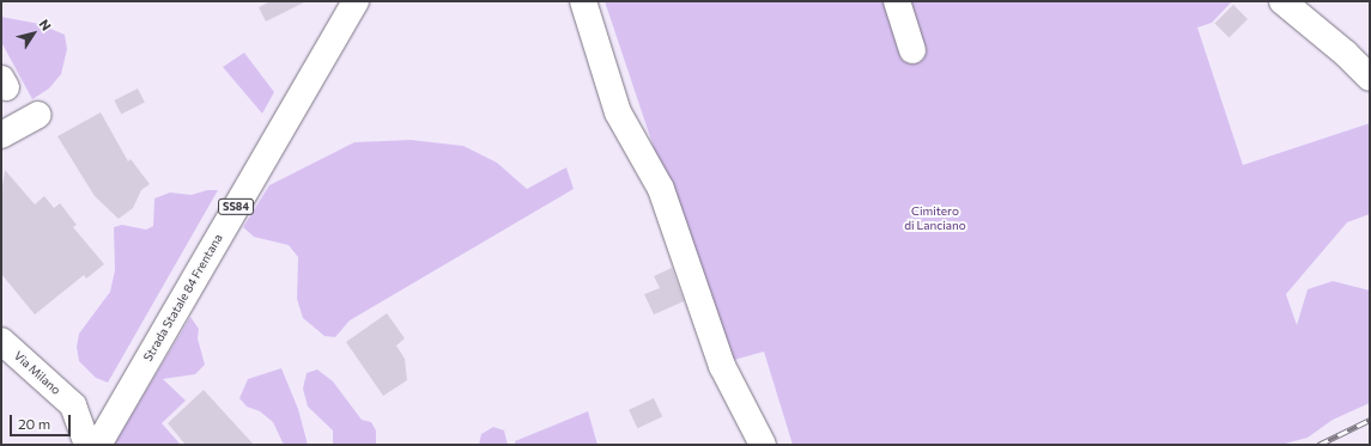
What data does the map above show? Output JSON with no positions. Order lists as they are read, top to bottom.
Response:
{
  "streets": {
    "main road": ["SS84", "Strada Statale 84 Frentana", "Via Milano"]
  },
  "crossings": [
    ["Strada Statale 84 Frentana", "Via Milano"]
  ],
  "parks": ["Cimitero di Lanciano"],
  "scale_bar": "20 m",
  "north": "top right"
}
